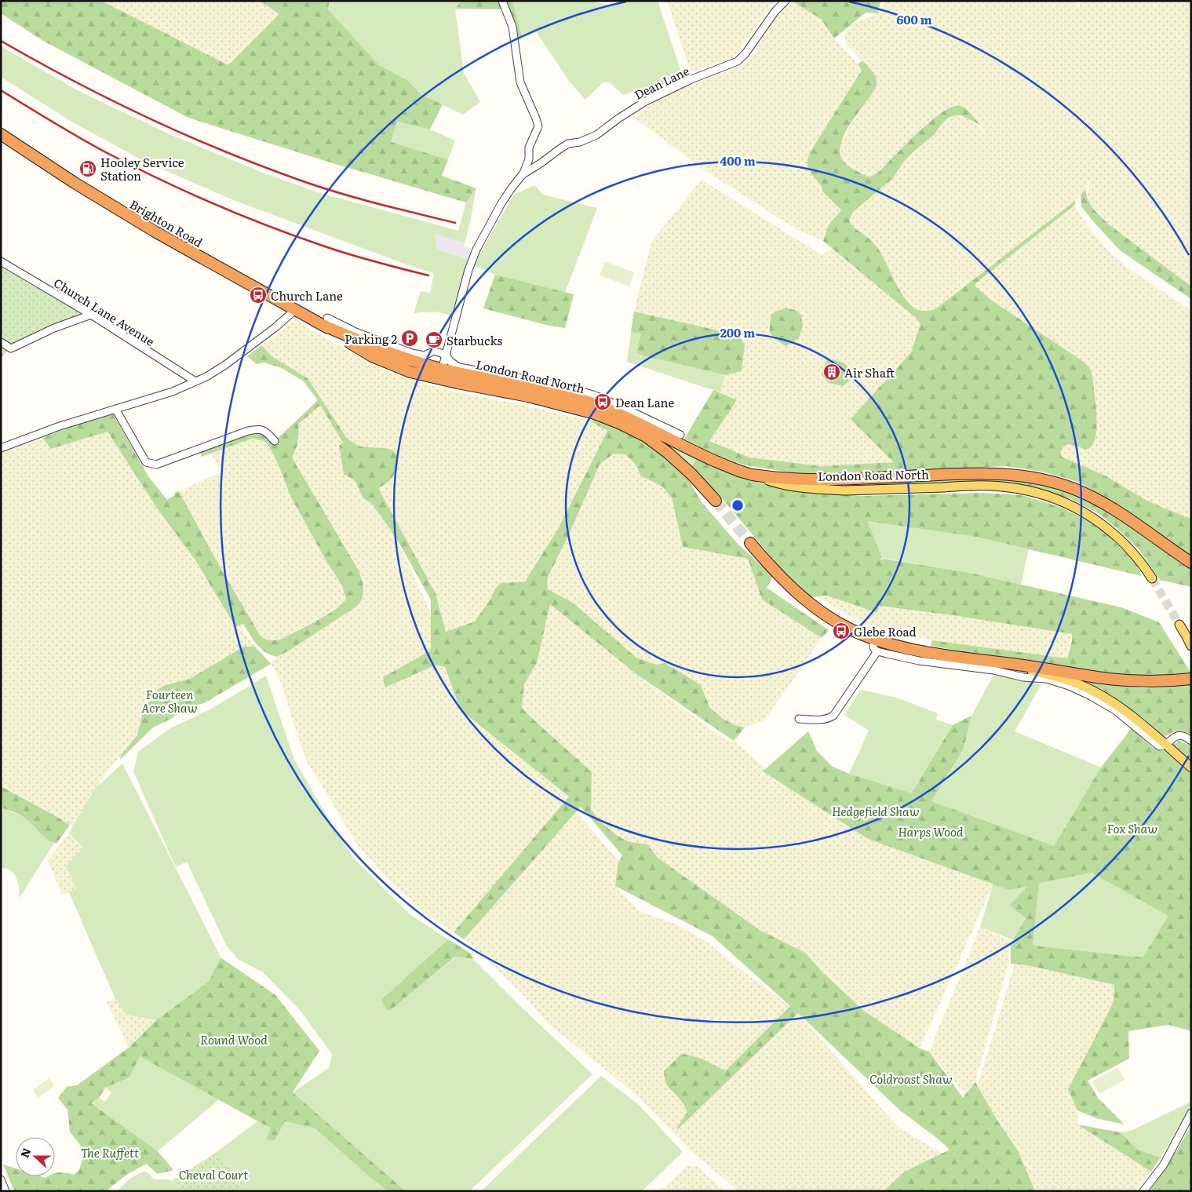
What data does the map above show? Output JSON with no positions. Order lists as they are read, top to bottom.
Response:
{
  "streets": {
    "highway": ["Brighton Road", "London Road North"],
    "street": ["Dean Lane", "Church Lane Avenue"]
  },
  "crossings": [
    ["Dean Lane", "Brighton Road"],
    ["Dean Lane", "London Road North"],
    ["Brighton Road", "London Road North"]
  ],
  "parks": [
    "Fourteen Acre Shaw",
    "Hedgefield Shaw",
    "Fox Shaw",
    "Harps Wood",
    "Round Wood",
    "Coldroast Shaw",
    "The Ruffett",
    "Cheval Court"
  ],
  "places": {
    "fuel station": ["Hooley Service Station"],
    "bus stop": ["Church Lane", "Dean Lane", "Glebe Road"],
    "parking": ["Parking 2"],
    "cafe": ["Starbucks"],
    "building": ["Air Shaft"]
  },
  "north": "left",
  "rings": ["600 m", "400 m", "200 m"]
}
